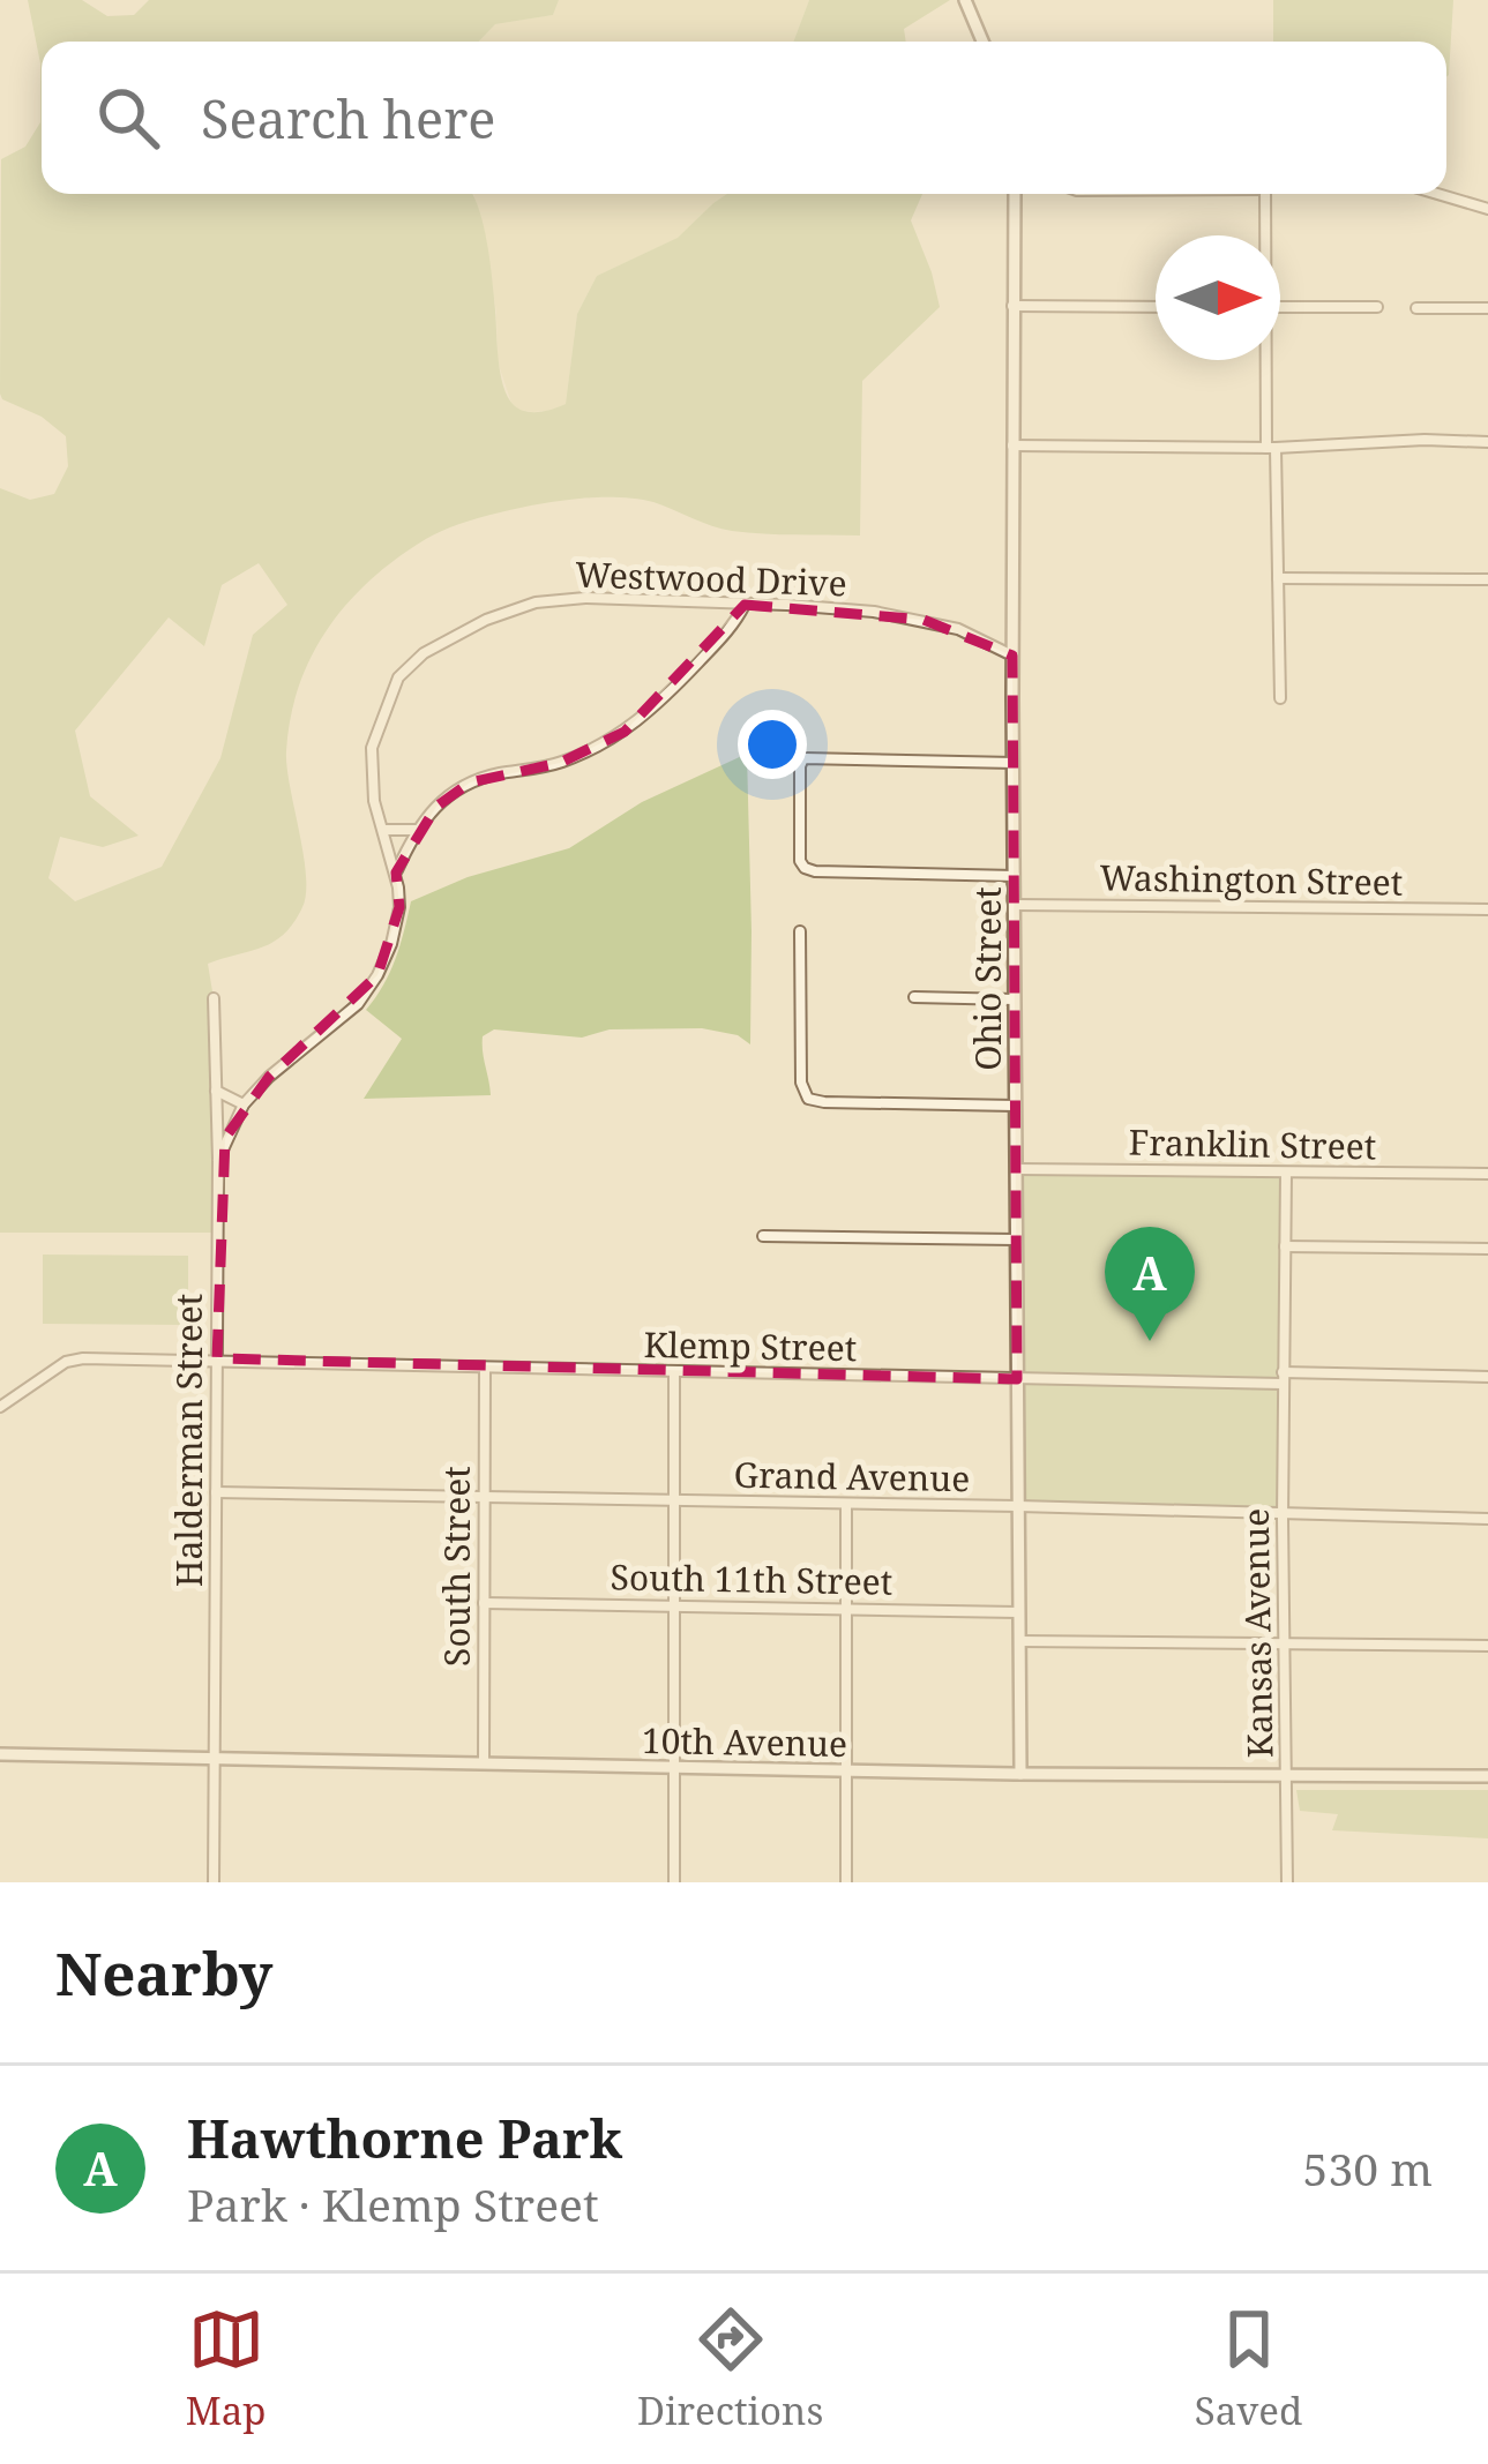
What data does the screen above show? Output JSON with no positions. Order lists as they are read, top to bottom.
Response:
{
  "streets": {
    "street": [
      "Westwood Drive",
      "Washington Street",
      "Ohio Street",
      "Franklin Street",
      "Klemp Street",
      "Halderman Street",
      "Grand Avenue",
      "South Street",
      "South 11th Street",
      "Kansas Avenue",
      "10th Avenue"
    ]
  },
  "crossings": [
    ["Westwood Drive", "Ohio Street"],
    ["Westwood Drive", "Halderman Street"],
    ["Washington Street", "Ohio Street"],
    ["Ohio Street", "Franklin Street"],
    ["Ohio Street", "Klemp Street"],
    ["Ohio Street", "Grand Avenue"],
    ["Ohio Street", "South 11th Street"],
    ["Ohio Street", "10th Avenue"],
    ["Franklin Street", "Kansas Avenue"],
    ["Klemp Street", "Halderman Street"],
    ["Klemp Street", "South Street"],
    ["Klemp Street", "Kansas Avenue"],
    ["Halderman Street", "Grand Avenue"],
    ["Halderman Street", "10th Avenue"],
    ["Grand Avenue", "South Street"],
    ["Grand Avenue", "Kansas Avenue"],
    ["South Street", "South 11th Street"],
    ["South Street", "10th Avenue"],
    ["Kansas Avenue", "10th Avenue"]
  ],
  "north": "right",
  "page": {
    "search": "Search here",
    "pins": "A",
    "heading": "Nearby",
    "list": [
      {
        "mark": "A",
        "name": "Hawthorne Park",
        "note": "Park · Klemp Street",
        "value": "530 m"
      }
    ],
    "nav": ["Map", "Directions", "Saved"]
  }
}
